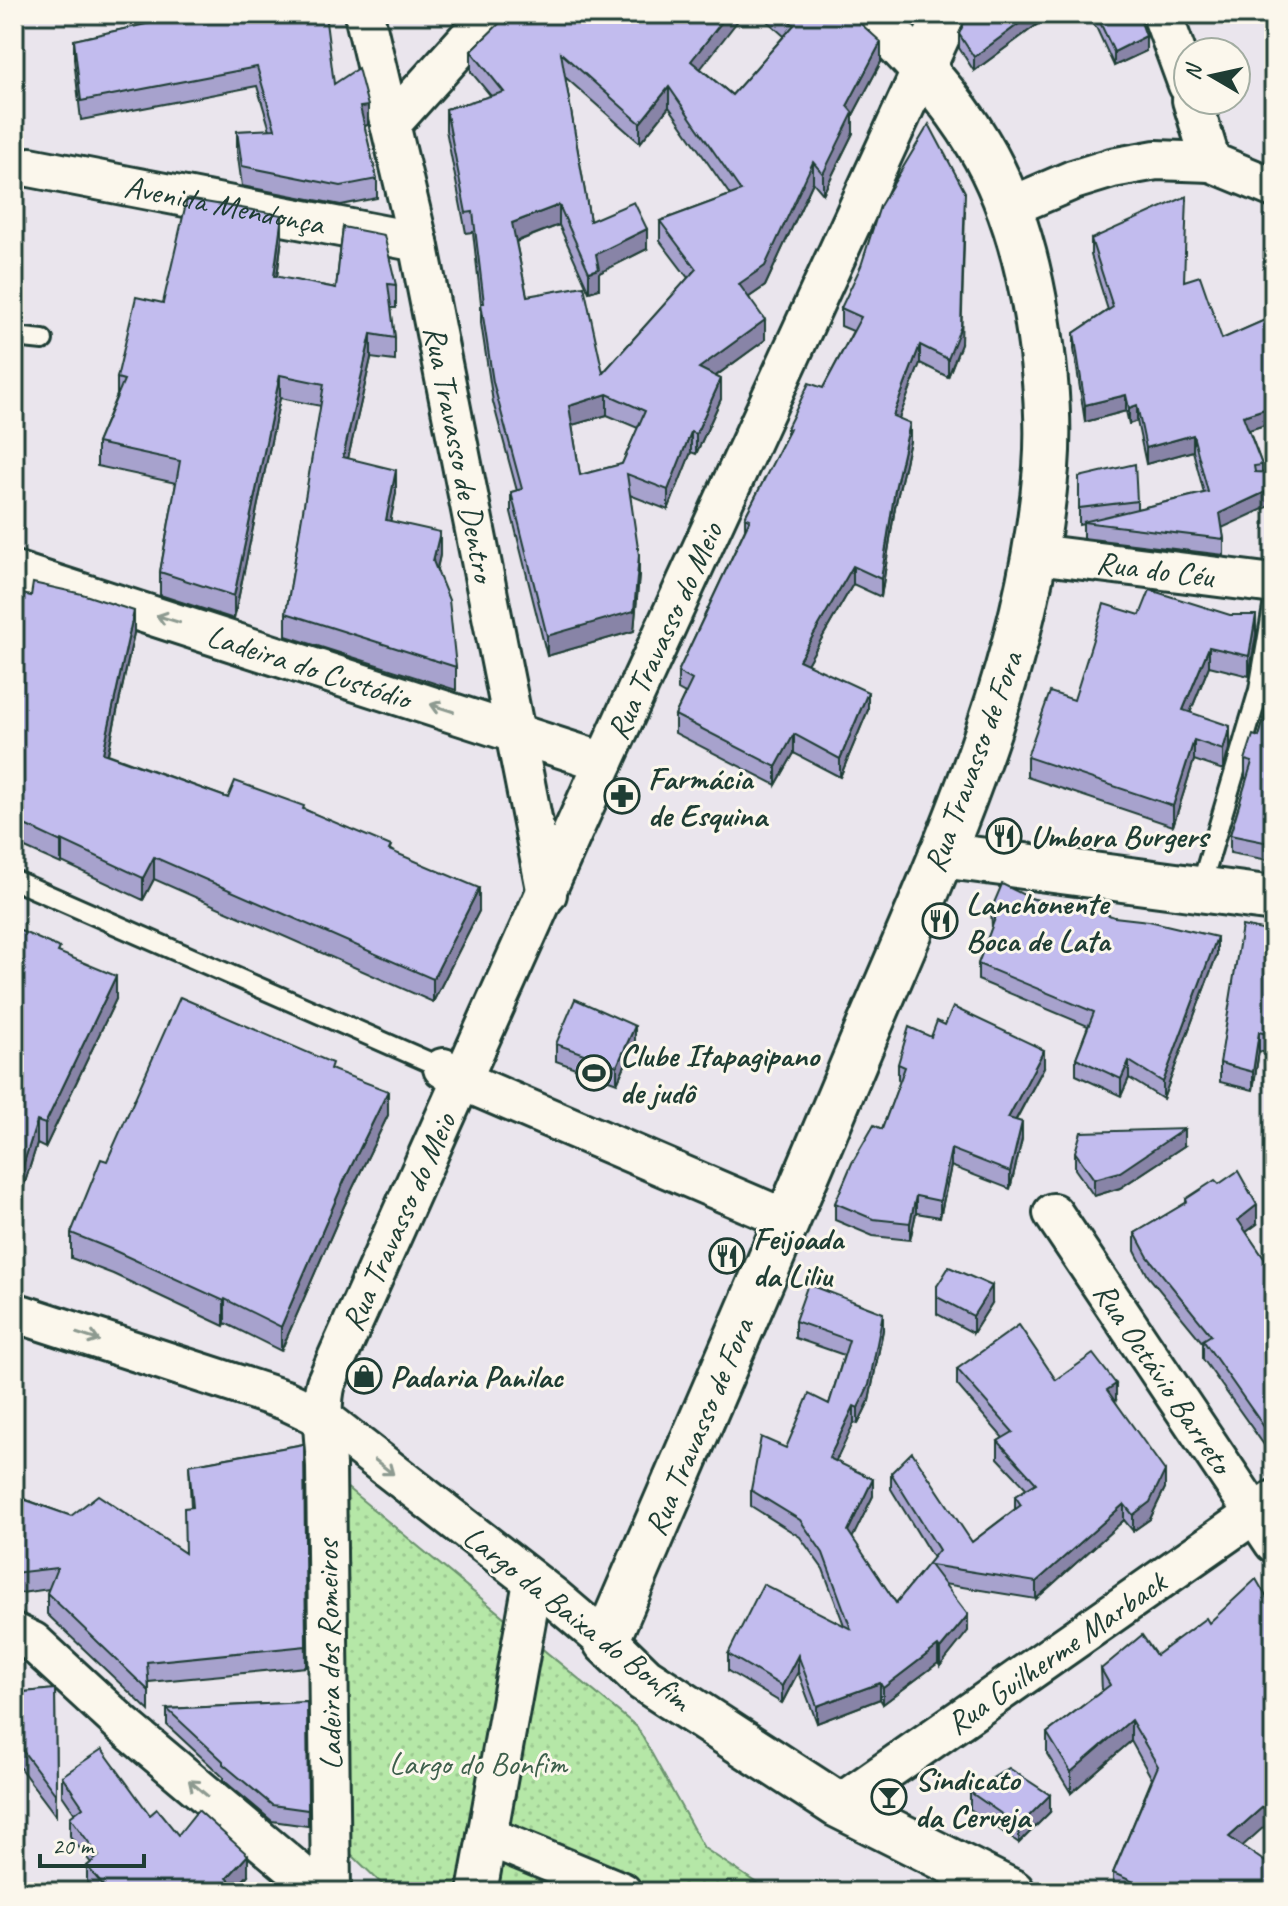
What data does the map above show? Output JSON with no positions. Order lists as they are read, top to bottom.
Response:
{
  "streets": {
    "main road": ["Rua Travasso de Fora", "Largo da Baixa do Bonfim"],
    "street": [
      "Avenida Mendonça",
      "Rua Travasso de Dentro",
      "Rua do Céu",
      "Rua Travasso do Meio",
      "Ladeira do Custódio",
      "Rua Octávio Barreto",
      "Rua Guilherme Marback",
      "Ladeira dos Romeiros"
    ]
  },
  "crossings": [
    ["Avenida Mendonça", "Rua Travasso de Dentro"],
    ["Rua Travasso de Dentro", "Rua Travasso do Meio"],
    ["Rua Travasso de Dentro", "Ladeira do Custódio"],
    ["Rua do Céu", "Rua Travasso de Fora"],
    ["Rua Travasso do Meio", "Ladeira do Custódio"],
    ["Rua Travasso do Meio", "Rua Travasso de Fora"],
    ["Rua Travasso do Meio", "Largo da Baixa do Bonfim"],
    ["Rua Travasso do Meio", "Ladeira dos Romeiros"],
    ["Rua Travasso de Fora", "Largo da Baixa do Bonfim"],
    ["Rua Octávio Barreto", "Rua Guilherme Marback"],
    ["Largo da Baixa do Bonfim", "Rua Guilherme Marback"],
    ["Largo da Baixa do Bonfim", "Ladeira dos Romeiros"]
  ],
  "one_way": ["Ladeira do Custódio", "Largo da Baixa do Bonfim"],
  "parks": ["Largo do Bonfim"],
  "places": {
    "pharmacy": ["Farmácia de Esquina"],
    "restaurant": ["Umbora Burgers", "Lanchonente Boca de Lata", "Feijoada da Liliu"],
    "sports": ["Clube Itapagipano de judô"],
    "shop": ["Padaria Panilac"],
    "bar": ["Sindicato da Cerveja"]
  },
  "scale_bar": "20 m",
  "north": "left"
}
